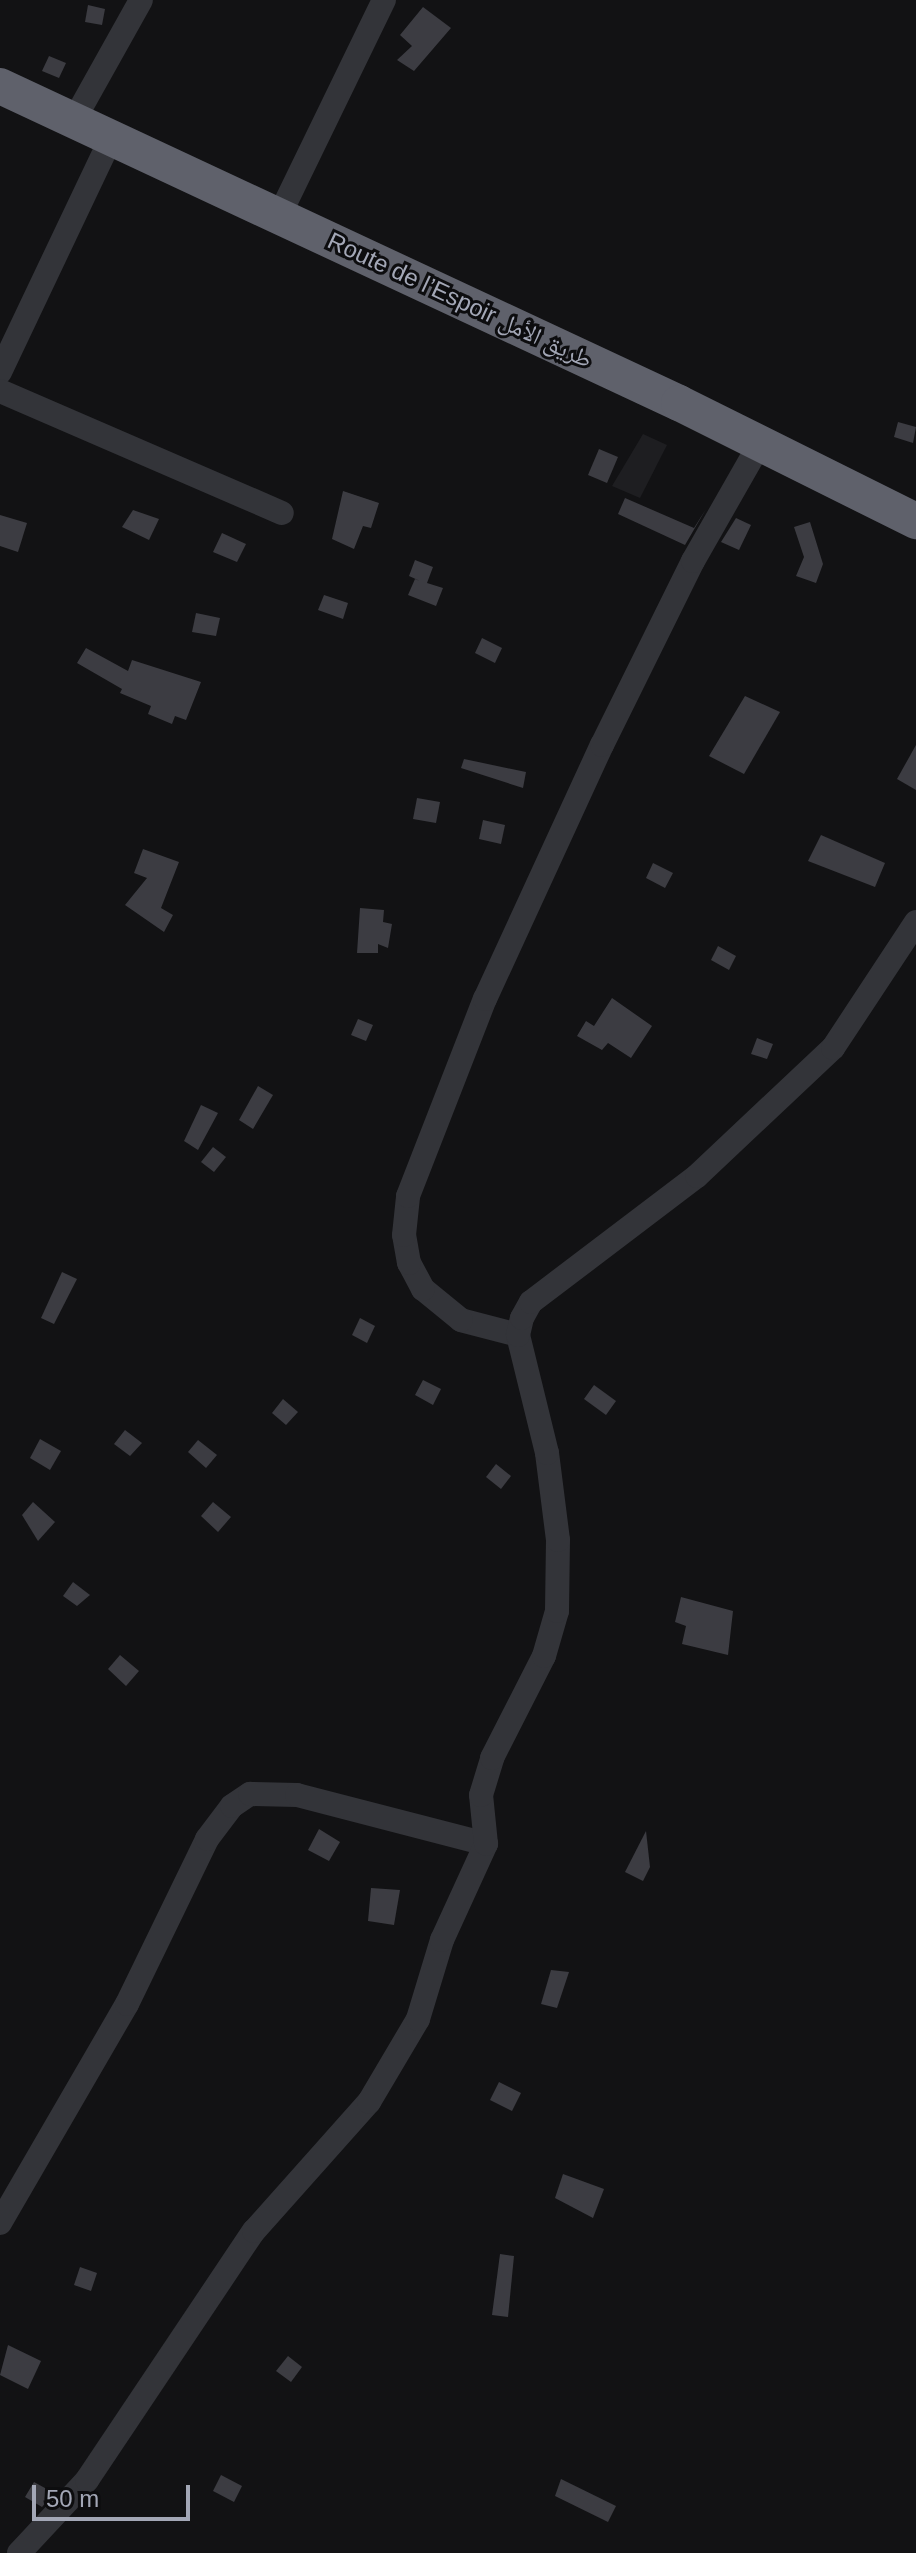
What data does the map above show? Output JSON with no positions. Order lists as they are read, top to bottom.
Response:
{
  "streets": {
    "highway": ["Route de l’Espoir طريق الأمل"]
  },
  "scale_bar": "50 m"
}
